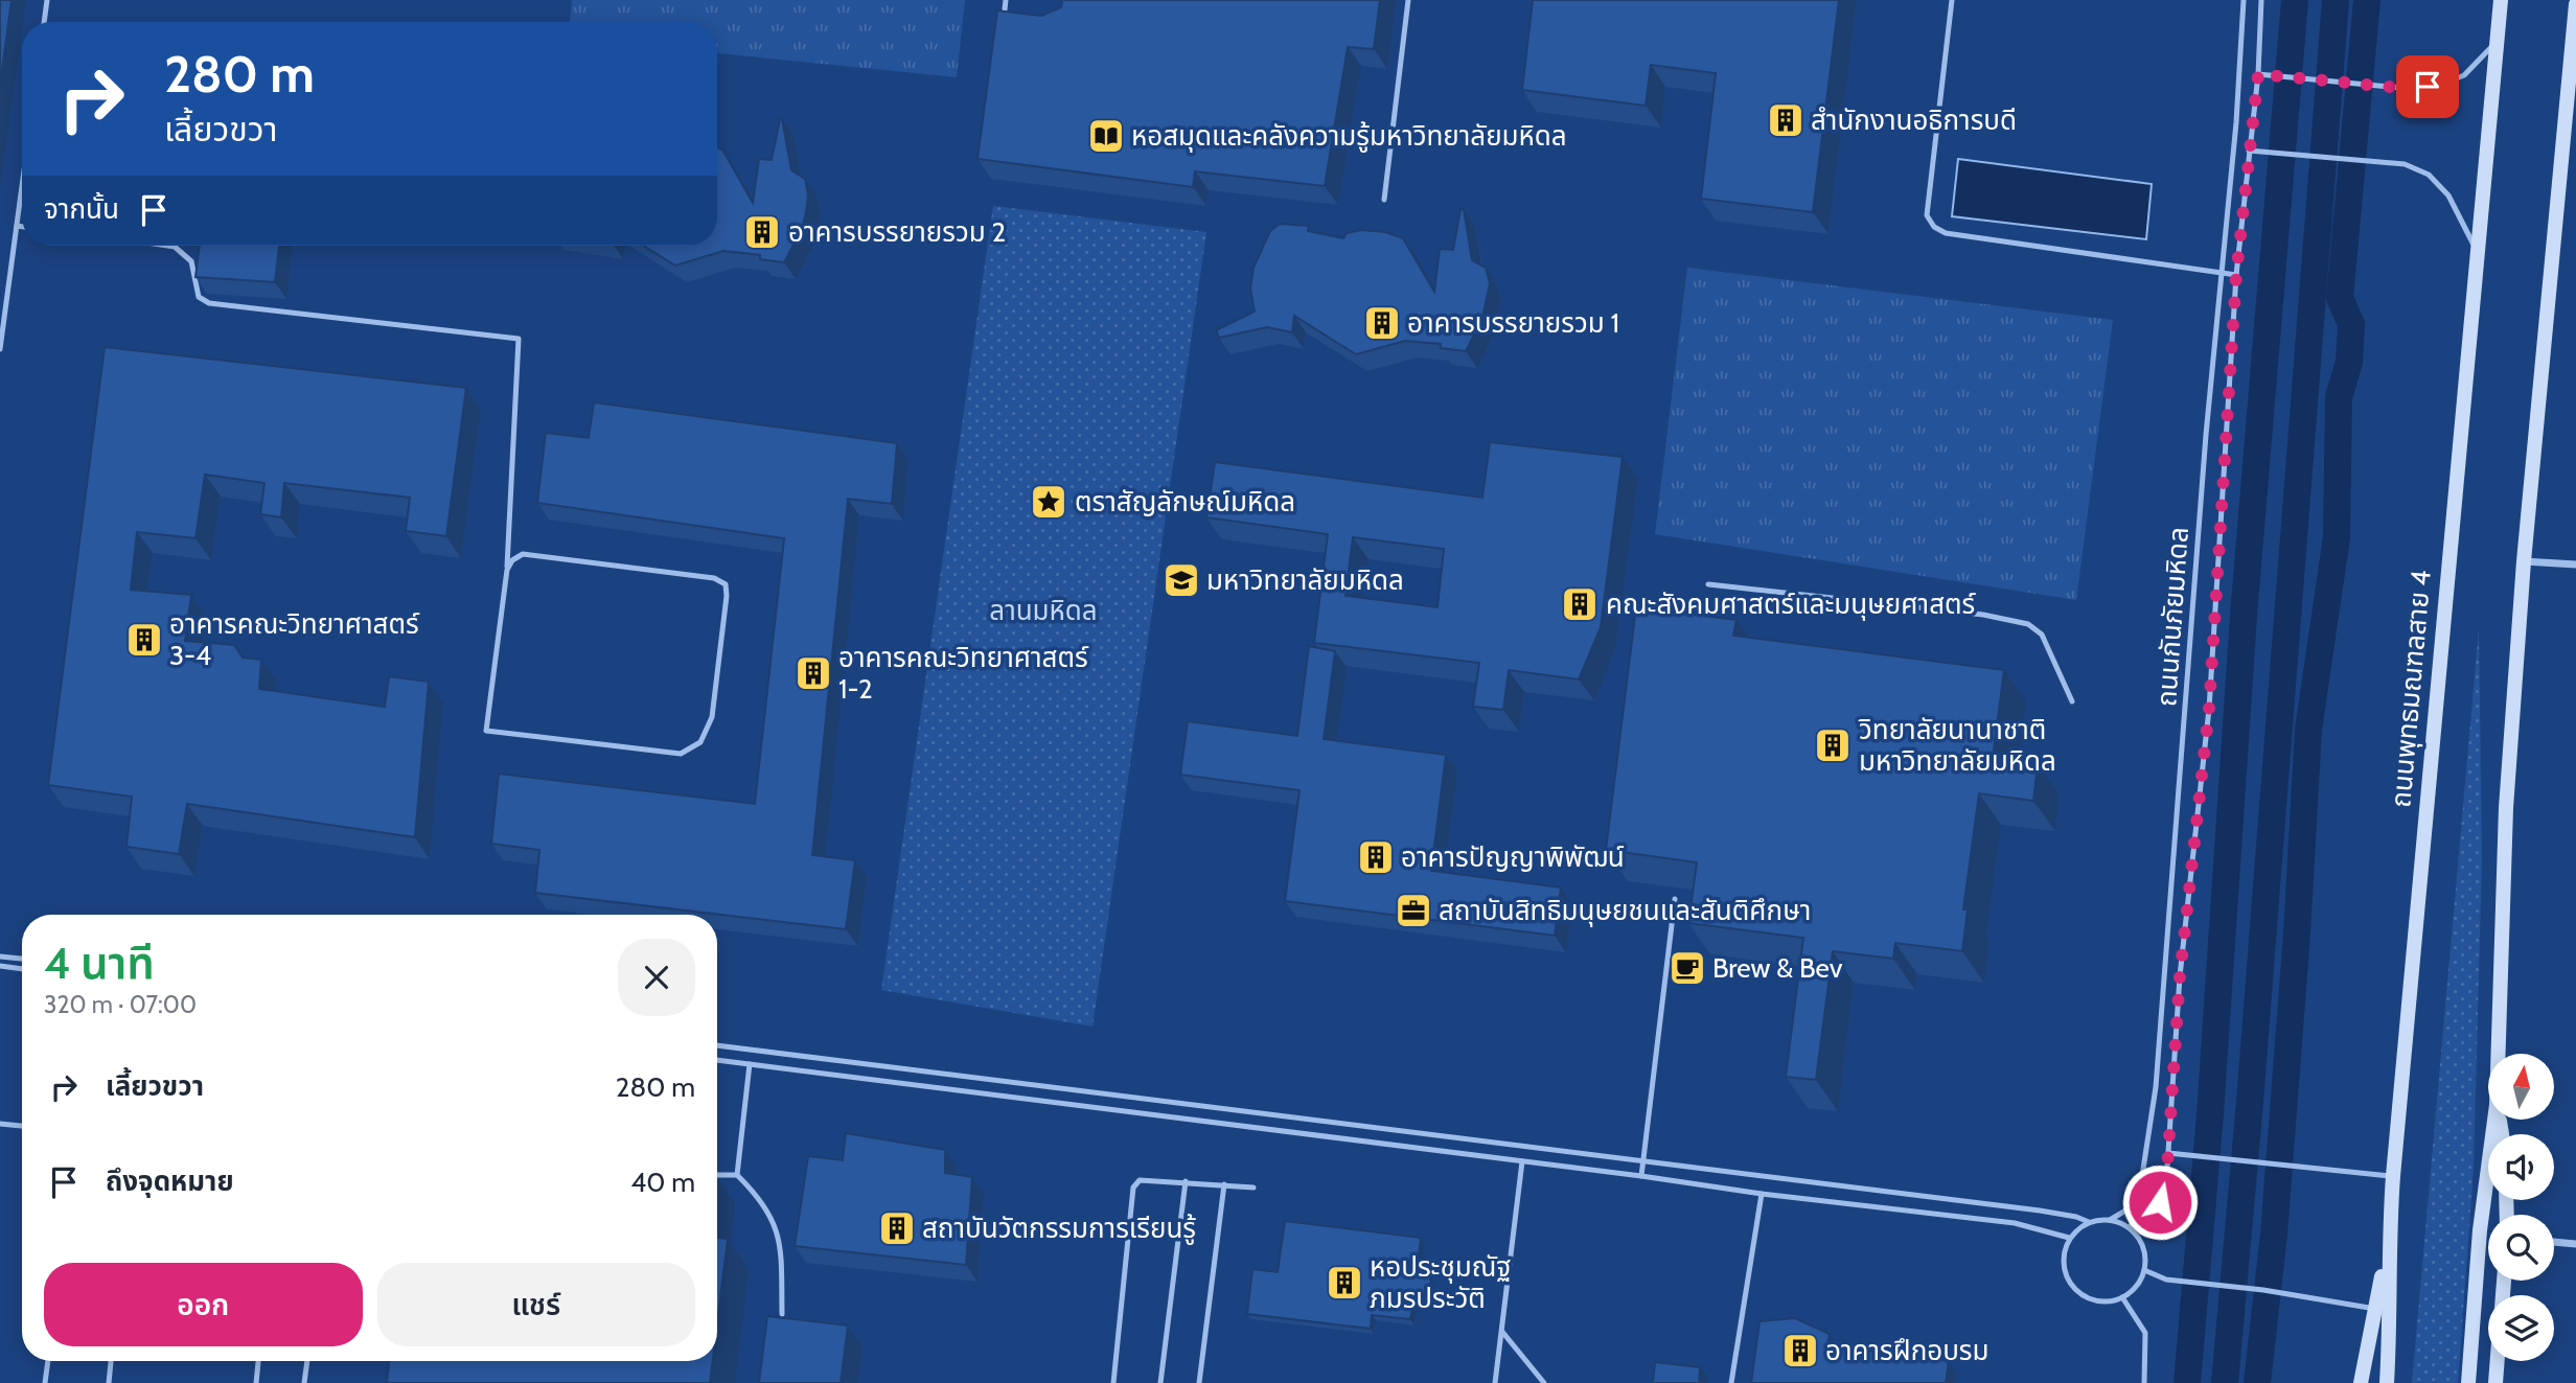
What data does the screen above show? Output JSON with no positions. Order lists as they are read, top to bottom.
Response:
{
  "streets": {
    "main road": ["ถนนพุทธมณฑลสาย 4"],
    "lane": ["ถนนกันภัยมหิดล"]
  },
  "parks": ["ลานมหิดล"],
  "places": {
    "building": [
      "สำนักงานอธิการบดี",
      "อาคารบรรยายรวม 2",
      "อาคารบรรยายรวม 1",
      "คณะสังคมศาสตร์และมนุษยศาสตร์",
      "อาคารคณะวิทยาศาสตร์ 3-4",
      "อาคารคณะวิทยาศาสตร์ 1-2",
      "วิทยาลัยนานาชาติ มหาวิทยาลัยมหิดล",
      "อาคารปัญญาพิพัฒน์",
      "สถาบันวัตกรรมการเรียนรู้",
      "หอประชุมณัฐ ภมรประวัติ",
      "อาคารฝึกอบรม"
    ],
    "library": ["หอสมุดและคลังความรู้มหาวิทยาลัยมหิดล"],
    "place": ["ตราสัญลักษณ์มหิดล"],
    "school or university": ["มหาวิทยาลัยมหิดล"],
    "office": ["สถาบันสิทธิมนุษยชนและสันติศึกษา"],
    "cafe": ["Brew & Bev"]
  },
  "north": "top",
  "page": {
    "turn": ["280 m", "เลี้ยวขวา"],
    "then": "จากนั้น",
    "heading": ["4 นาที", "320 m · 07:00"],
    "list": [
      {
        "name": "เลี้ยวขวา",
        "value": "280 m"
      },
      {
        "name": "ถึงจุดหมาย",
        "value": "40 m"
      }
    ],
    "buttons": ["ออก", "แชร์"]
  }
}
